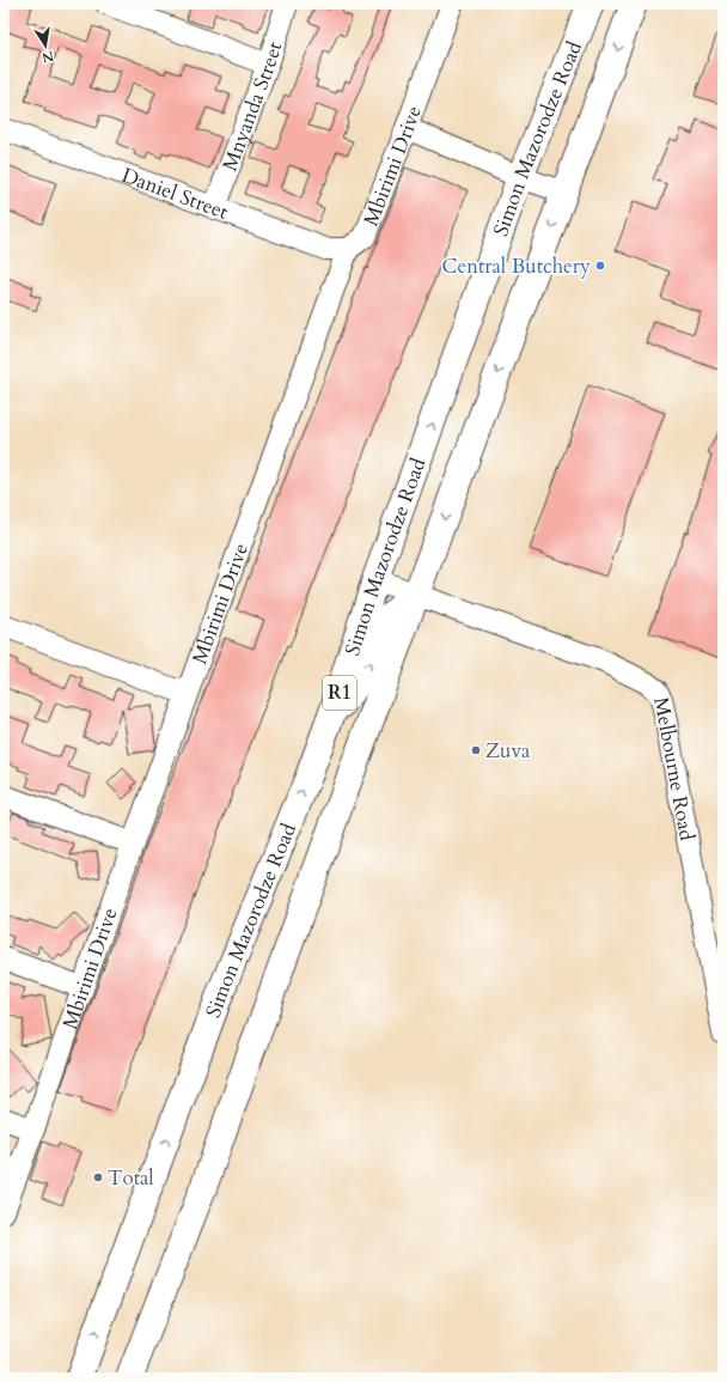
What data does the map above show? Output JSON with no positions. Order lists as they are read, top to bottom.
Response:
{
  "streets": {
    "highway": ["Simon Mazorodze Road", "R1"],
    "street": [
      "Mnyanda Street",
      "Mbirimi Drive",
      "Daniel Street",
      "Melbourne Road"
    ]
  },
  "crossings": [
    ["Mnyanda Street", "Daniel Street"],
    ["Simon Mazorodze Road", "Melbourne Road"],
    ["Mbirimi Drive", "Daniel Street"]
  ],
  "places": ["Central Butchery", "Zuva", "Total"],
  "north": "bottom"
}
